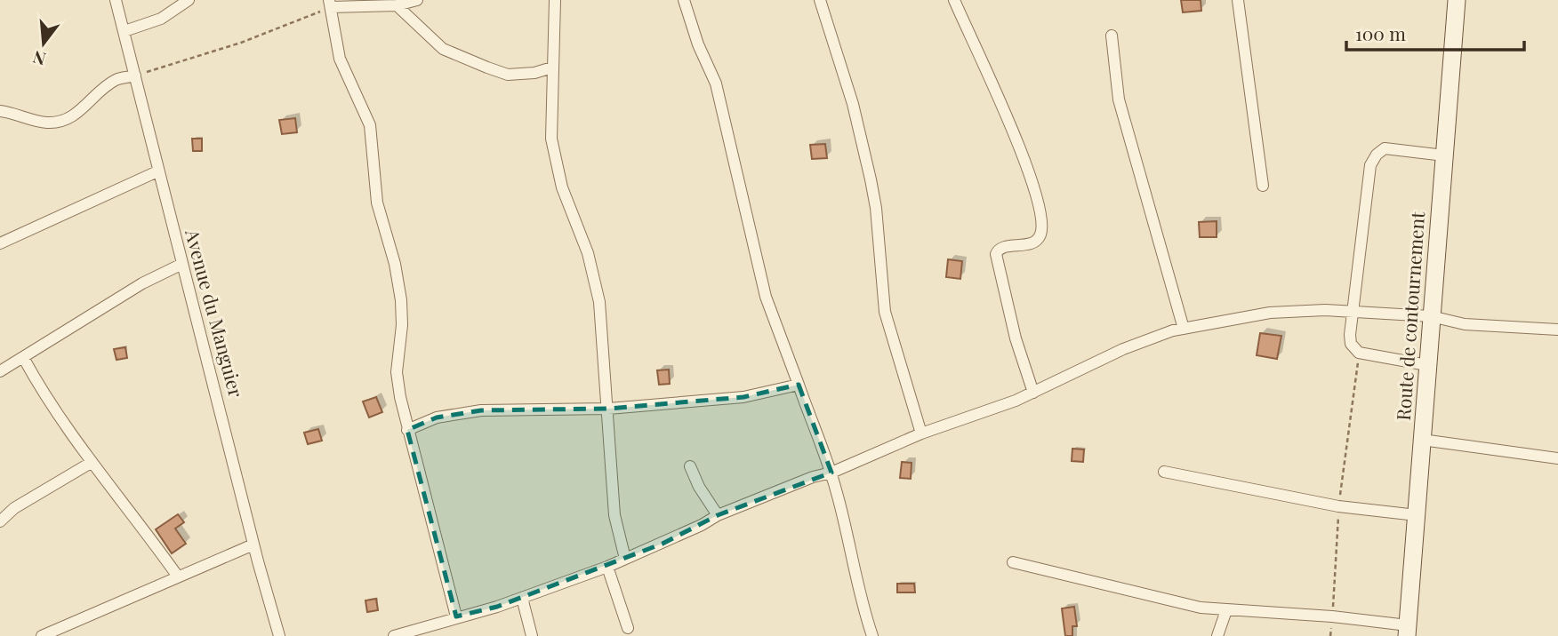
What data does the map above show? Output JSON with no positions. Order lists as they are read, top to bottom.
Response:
{
  "streets": {
    "street": ["Avenue du Manguier", "Route de contournement"]
  },
  "scale_bar": "100 m",
  "north": "bottom"
}
